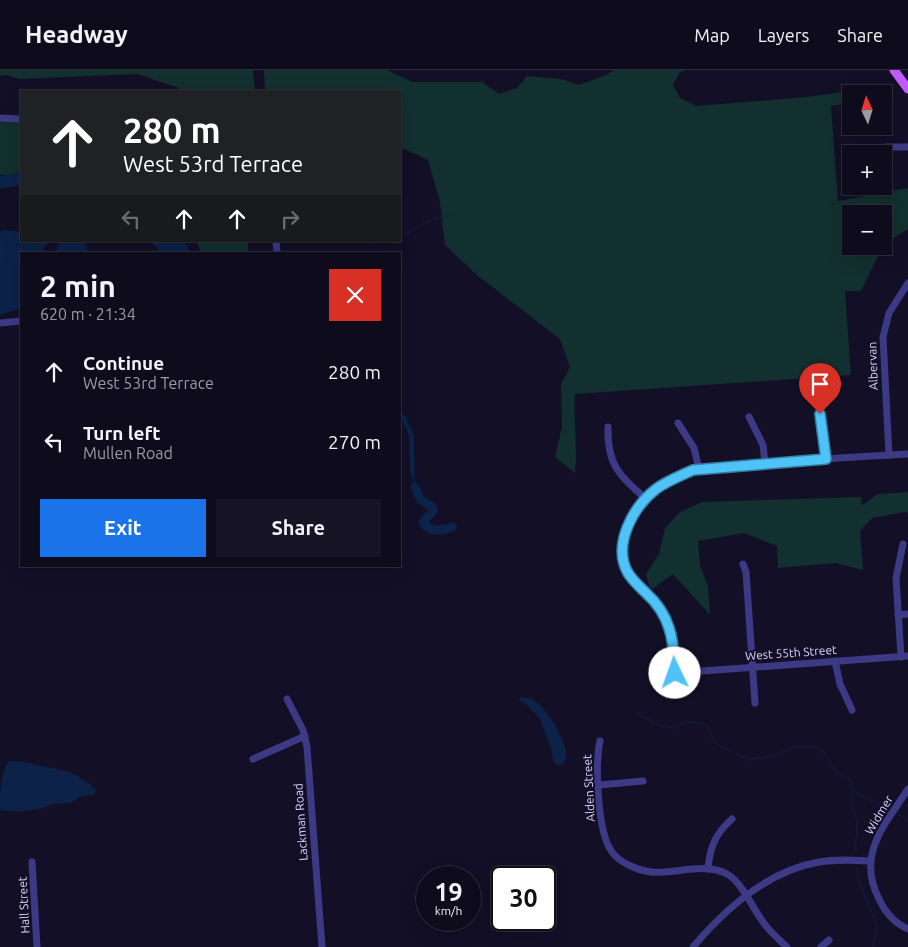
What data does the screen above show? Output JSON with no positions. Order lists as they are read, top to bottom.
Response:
{
  "streets": {
    "street": [
      "Albervan",
      "West 55th Street",
      "Alden Street",
      "Widmer",
      "Lackman Road",
      "Hall Street"
    ]
  },
  "north": "top",
  "page": {
    "header": "Headway",
    "nav": ["Map", "Layers", "Share"],
    "map_buttons": ["+", "−"],
    "turn": ["280 m", "West 53rd Terrace"],
    "heading": ["2 min", "620 m · 21:34"],
    "list": [
      {
        "name": "Continue",
        "note": "West 53rd Terrace",
        "value": "280 m"
      },
      {
        "name": "Turn left",
        "note": "Mullen Road",
        "value": "270 m"
      }
    ],
    "buttons": ["Exit", "Share"],
    "speed": "19 km/h",
    "limit": "30"
  }
}
